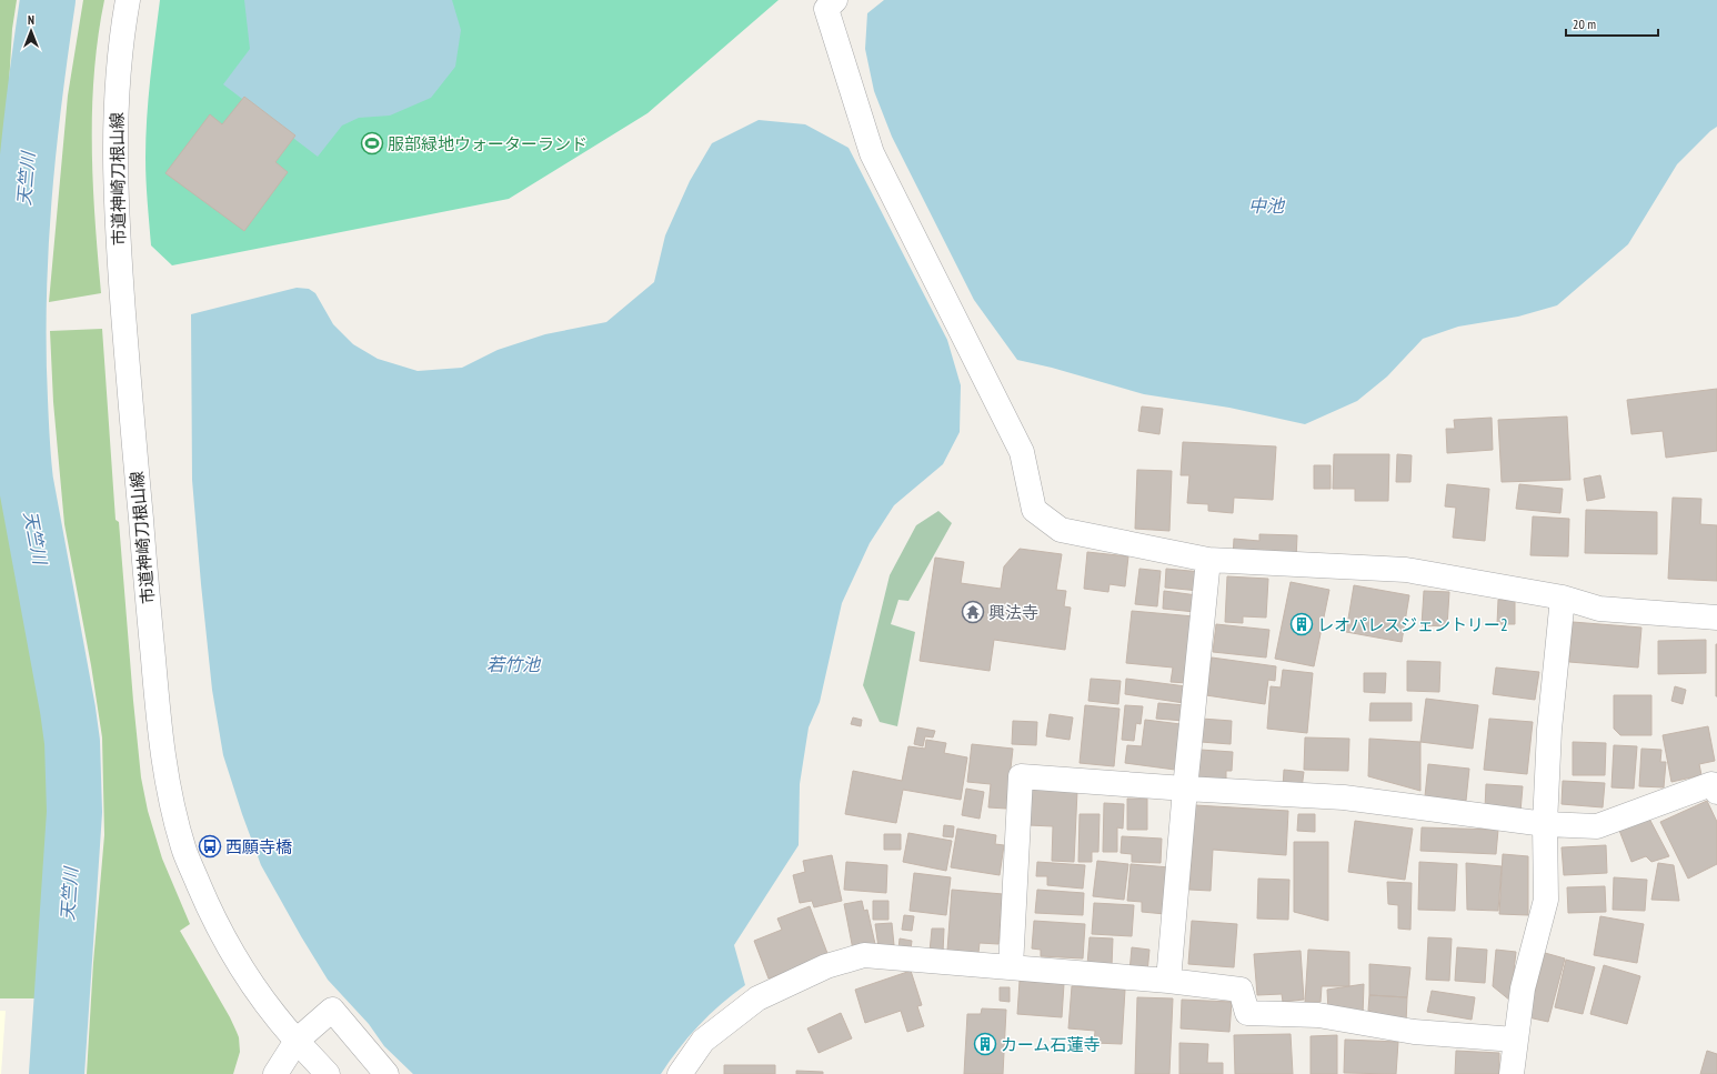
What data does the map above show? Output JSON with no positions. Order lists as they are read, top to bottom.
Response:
{
  "streets": {
    "street": ["市道神崎刀根山線"]
  },
  "water": ["天竺川", "中池", "若竹池"],
  "places": {
    "sports": ["服部緑地ウォーターランド"],
    "temple": ["興法寺"],
    "building": ["レオパレスジェントリー2", "カーム石蓮寺"],
    "bus stop": ["西願寺橋"]
  },
  "scale_bar": "20 m",
  "north": "top"
}
